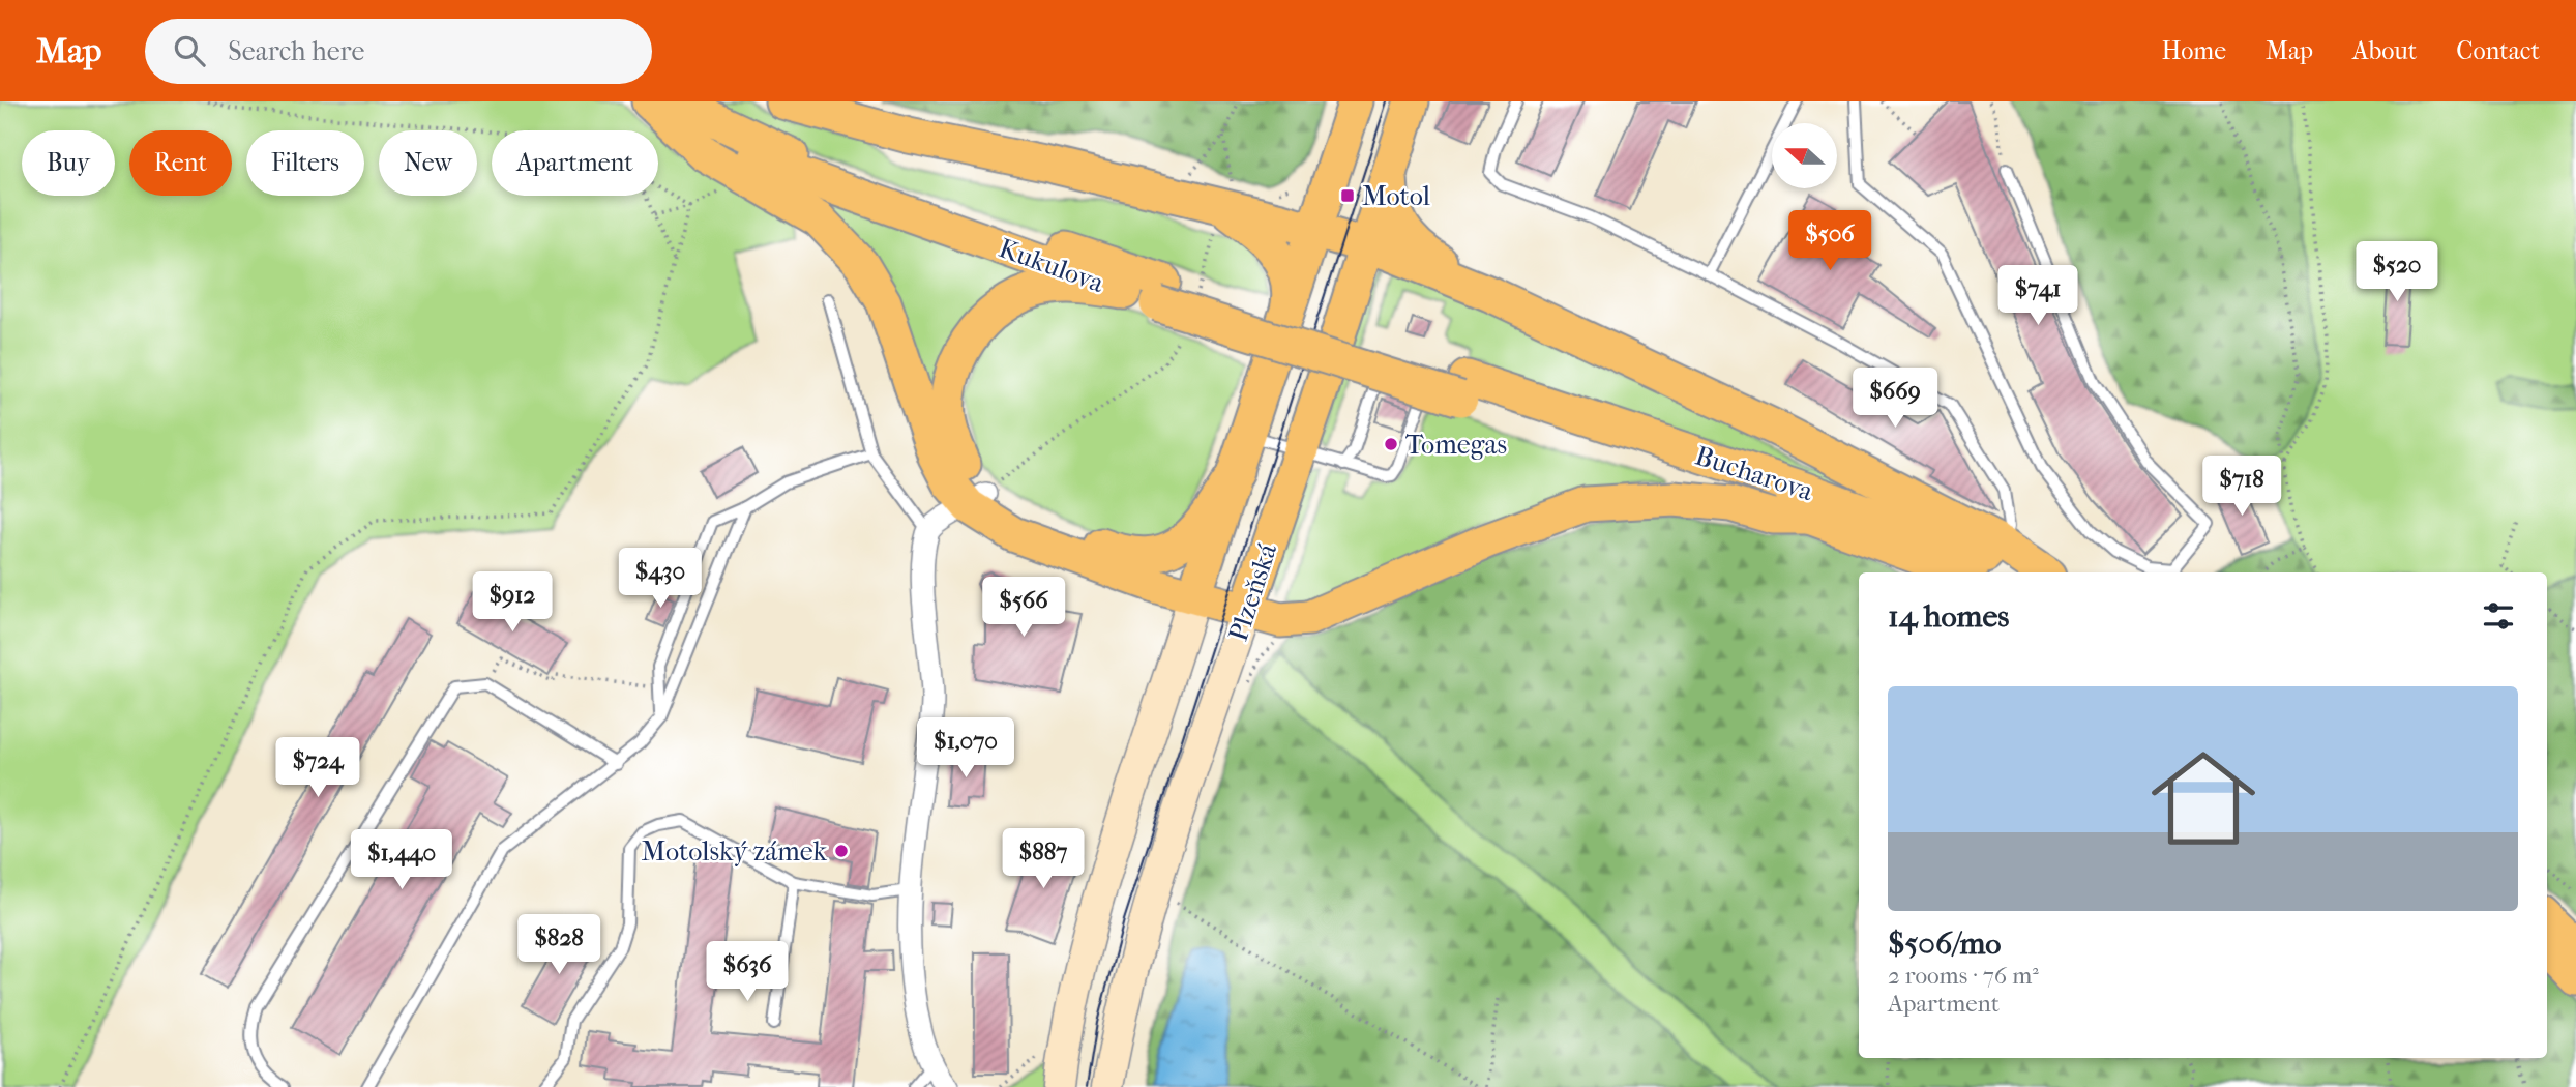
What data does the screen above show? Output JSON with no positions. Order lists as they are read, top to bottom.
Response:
{
  "streets": {
    "main road": ["Kukulova", "Bucharova", "Plzeňská"]
  },
  "crossings": [
    ["Kukulova", "Bucharova"]
  ],
  "places": {
    "transit": ["Motol"],
    "other": ["Tomegas", "Motolský zámek"]
  },
  "north": "left",
  "page": {
    "header": "Map",
    "search": "Search here",
    "nav": [
      "Home",
      "Map",
      "About",
      "Contact"
    ],
    "chip": [
      "Buy",
      "Rent",
      "Filters",
      "New",
      "Apartment"
    ],
    "price": [
      "$506",
      "$520",
      "$741",
      "$669",
      "$718",
      "$430",
      "$912",
      "$566",
      "$1,070",
      "$724",
      "$887",
      "$1,440",
      "$828",
      "$636"
    ],
    "heading": "14 homes",
    "list": [
      {
        "name": "$506/mo",
        "note": "2 rooms · 76 m² · Apartment"
      }
    ]
  }
}
